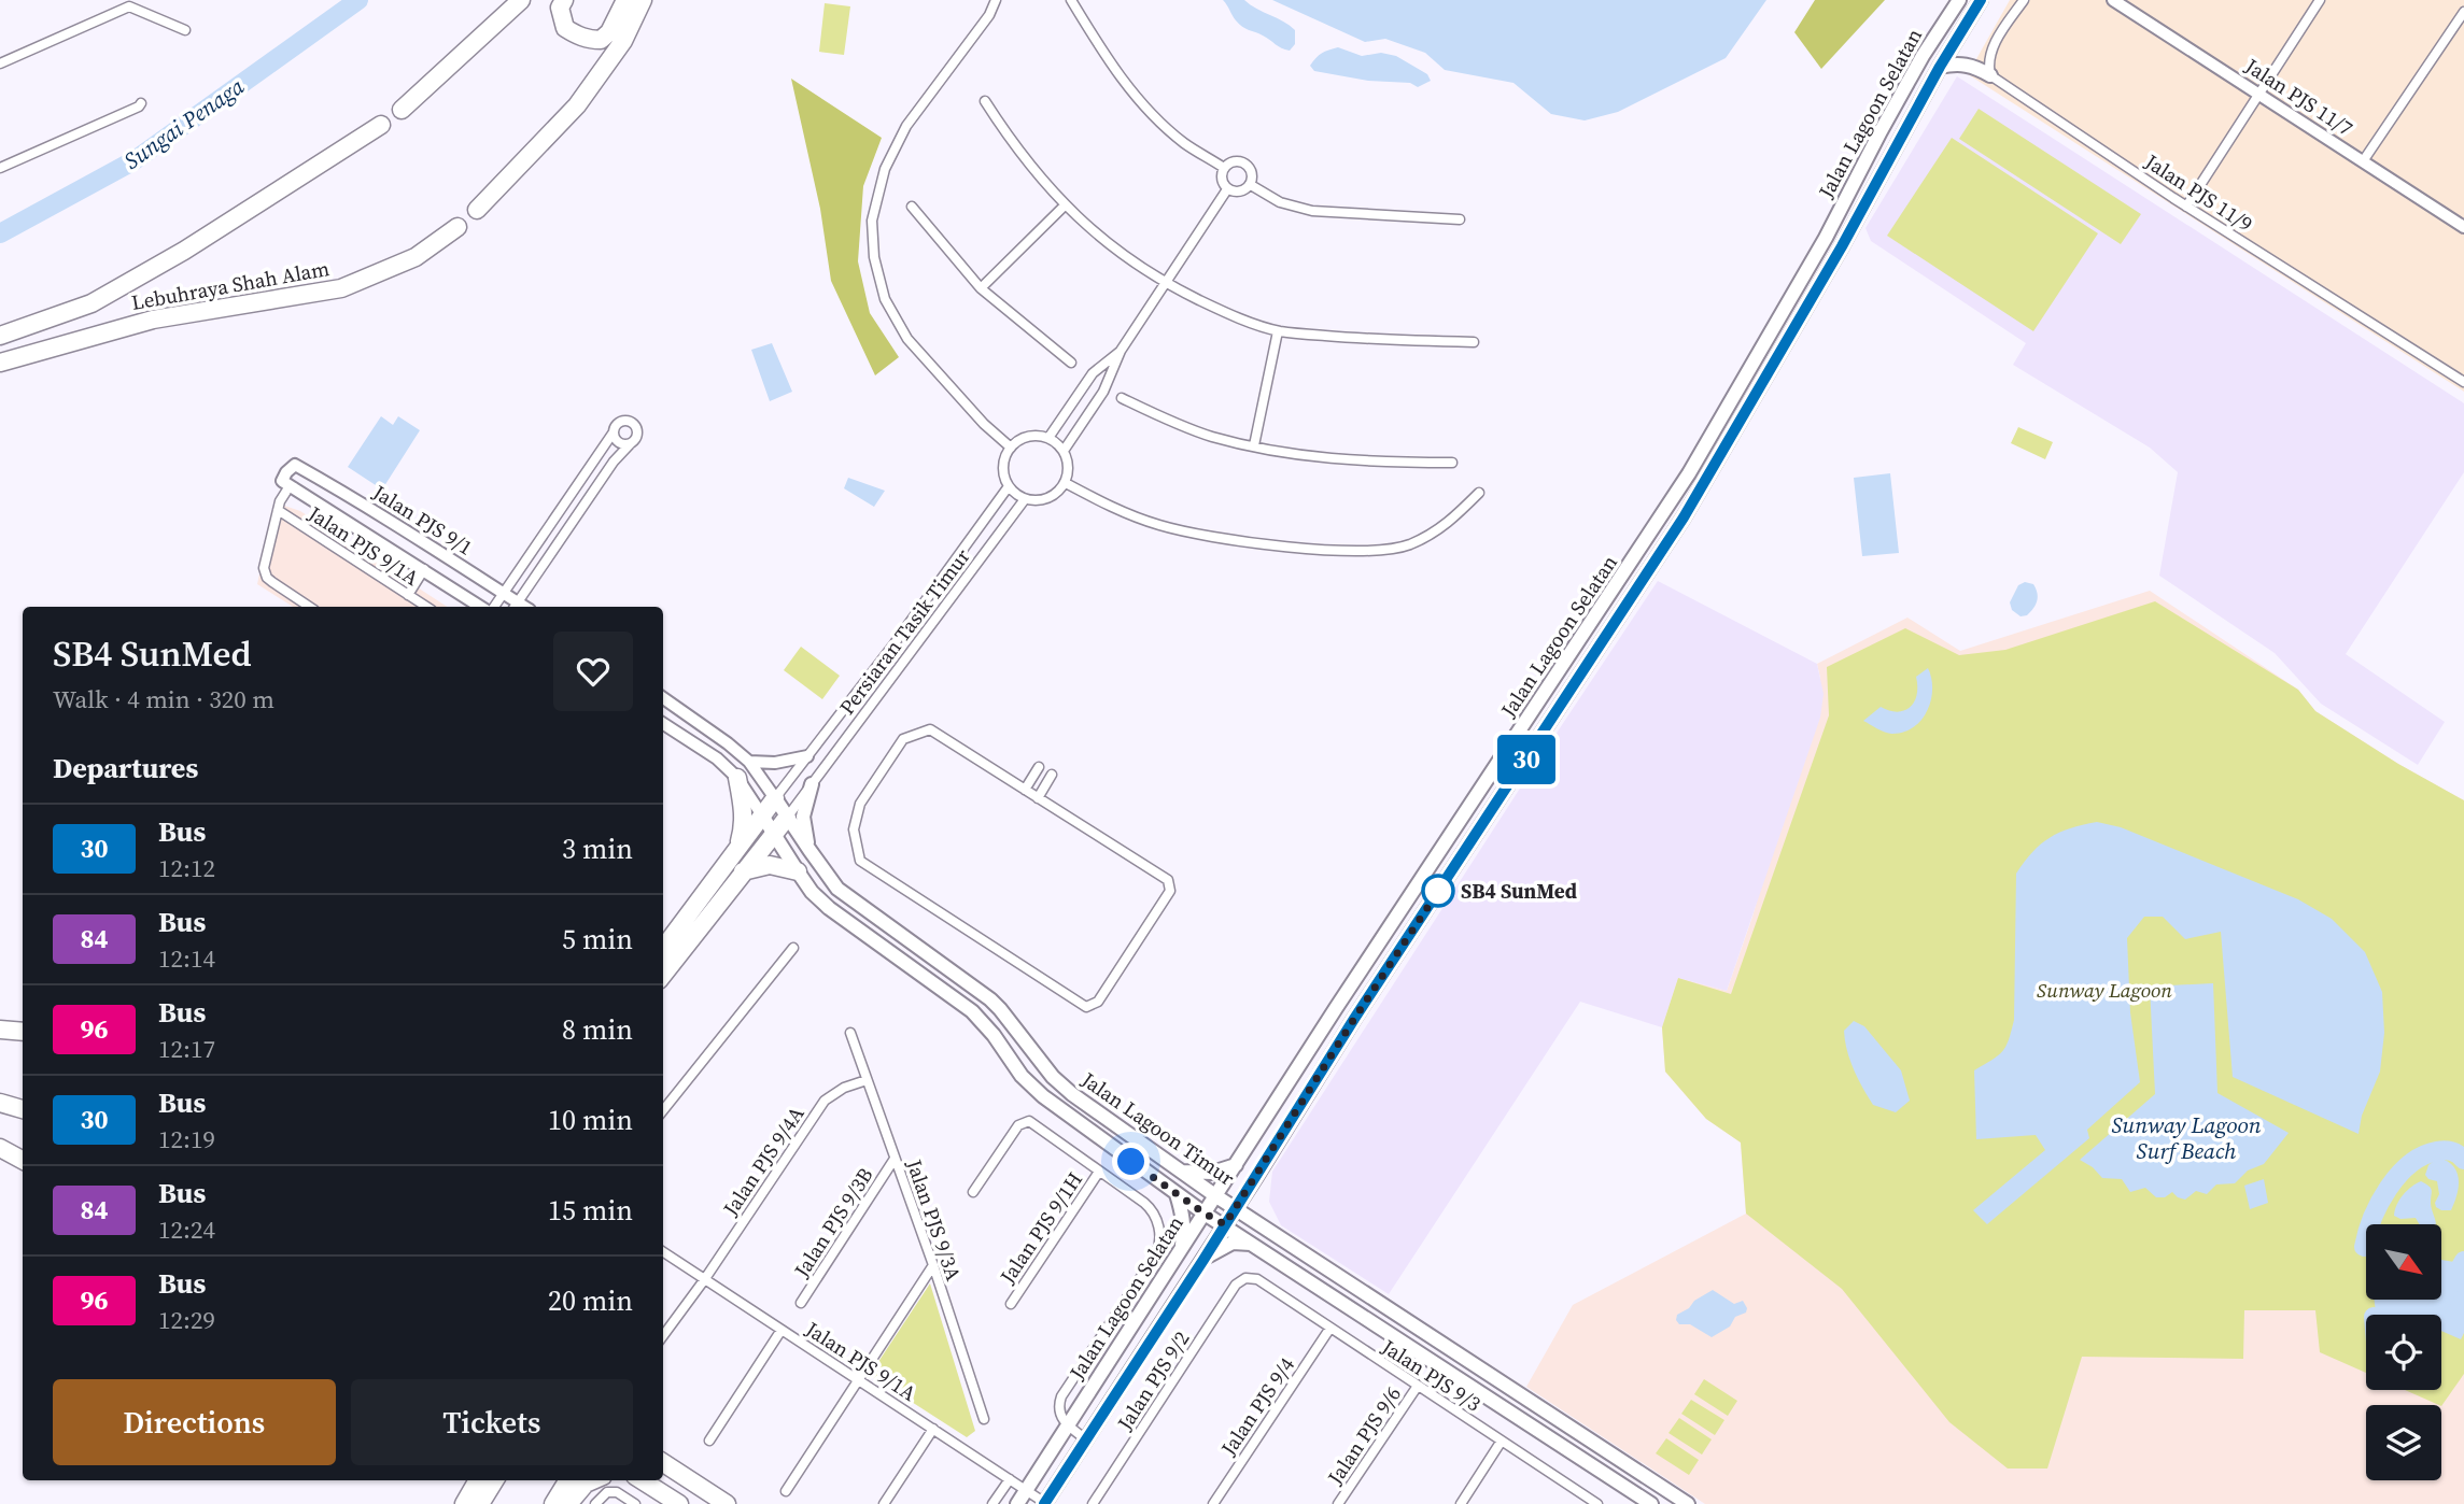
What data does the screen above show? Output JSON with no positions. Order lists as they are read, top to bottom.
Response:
{
  "streets": {
    "highway": ["Lebuhraya Shah Alam"],
    "main road": ["Jalan Lagoon Selatan", "Jalan Lagoon Timur"],
    "street": [
      "Jalan PJS 11/7",
      "Jalan PJS 11/9",
      "Jalan PJS 9/1",
      "Jalan PJS 9/1A",
      "Persiaran Tasik Timur",
      "Jalan PJS 9/4A",
      "Jalan PJS 9/3A",
      "Jalan PJS 9/3B",
      "Jalan PJS 9/1H",
      "Jalan PJS 9/3",
      "Jalan PJS 9/2",
      "Jalan PJS 9/4",
      "Jalan PJS 9/6"
    ]
  },
  "crossings": [
    ["Jalan Lagoon Selatan", "Jalan PJS 9/1A"],
    ["Jalan Lagoon Selatan", "Jalan Lagoon Timur"],
    ["Jalan PJS 9/1A", "Jalan PJS 9/4A"],
    ["Persiaran Tasik Timur", "Jalan Lagoon Timur"],
    ["Jalan PJS 9/4A", "Jalan PJS 9/3A"],
    ["Jalan PJS 9/3A", "Jalan PJS 9/3B"],
    ["Jalan PJS 9/3", "Jalan PJS 9/2"],
    ["Jalan PJS 9/3", "Jalan PJS 9/4"],
    ["Jalan PJS 9/3", "Jalan PJS 9/6"]
  ],
  "water": ["Sungai Penaga", "Sunway Lagoon Surf Beach"],
  "parks": ["Sunway Lagoon"],
  "places": ["SB4 SunMed"],
  "lines": ["bus line 30"],
  "north": "bottom right",
  "page": {
    "on_map": "30",
    "heading": [
      ["SB4 SunMed", "Walk · 4 min · 320 m"],
      "Departures"
    ],
    "list": [
      {
        "mark": "30",
        "name": "Bus",
        "note": "12:12",
        "value": "3 min"
      },
      {
        "mark": "84",
        "name": "Bus",
        "note": "12:14",
        "value": "5 min"
      },
      {
        "mark": "96",
        "name": "Bus",
        "note": "12:17",
        "value": "8 min"
      },
      {
        "mark": "30",
        "name": "Bus",
        "note": "12:19",
        "value": "10 min"
      },
      {
        "mark": "84",
        "name": "Bus",
        "note": "12:24",
        "value": "15 min"
      },
      {
        "mark": "96",
        "name": "Bus",
        "note": "12:29",
        "value": "20 min"
      }
    ],
    "buttons": ["Directions", "Tickets"]
  }
}
